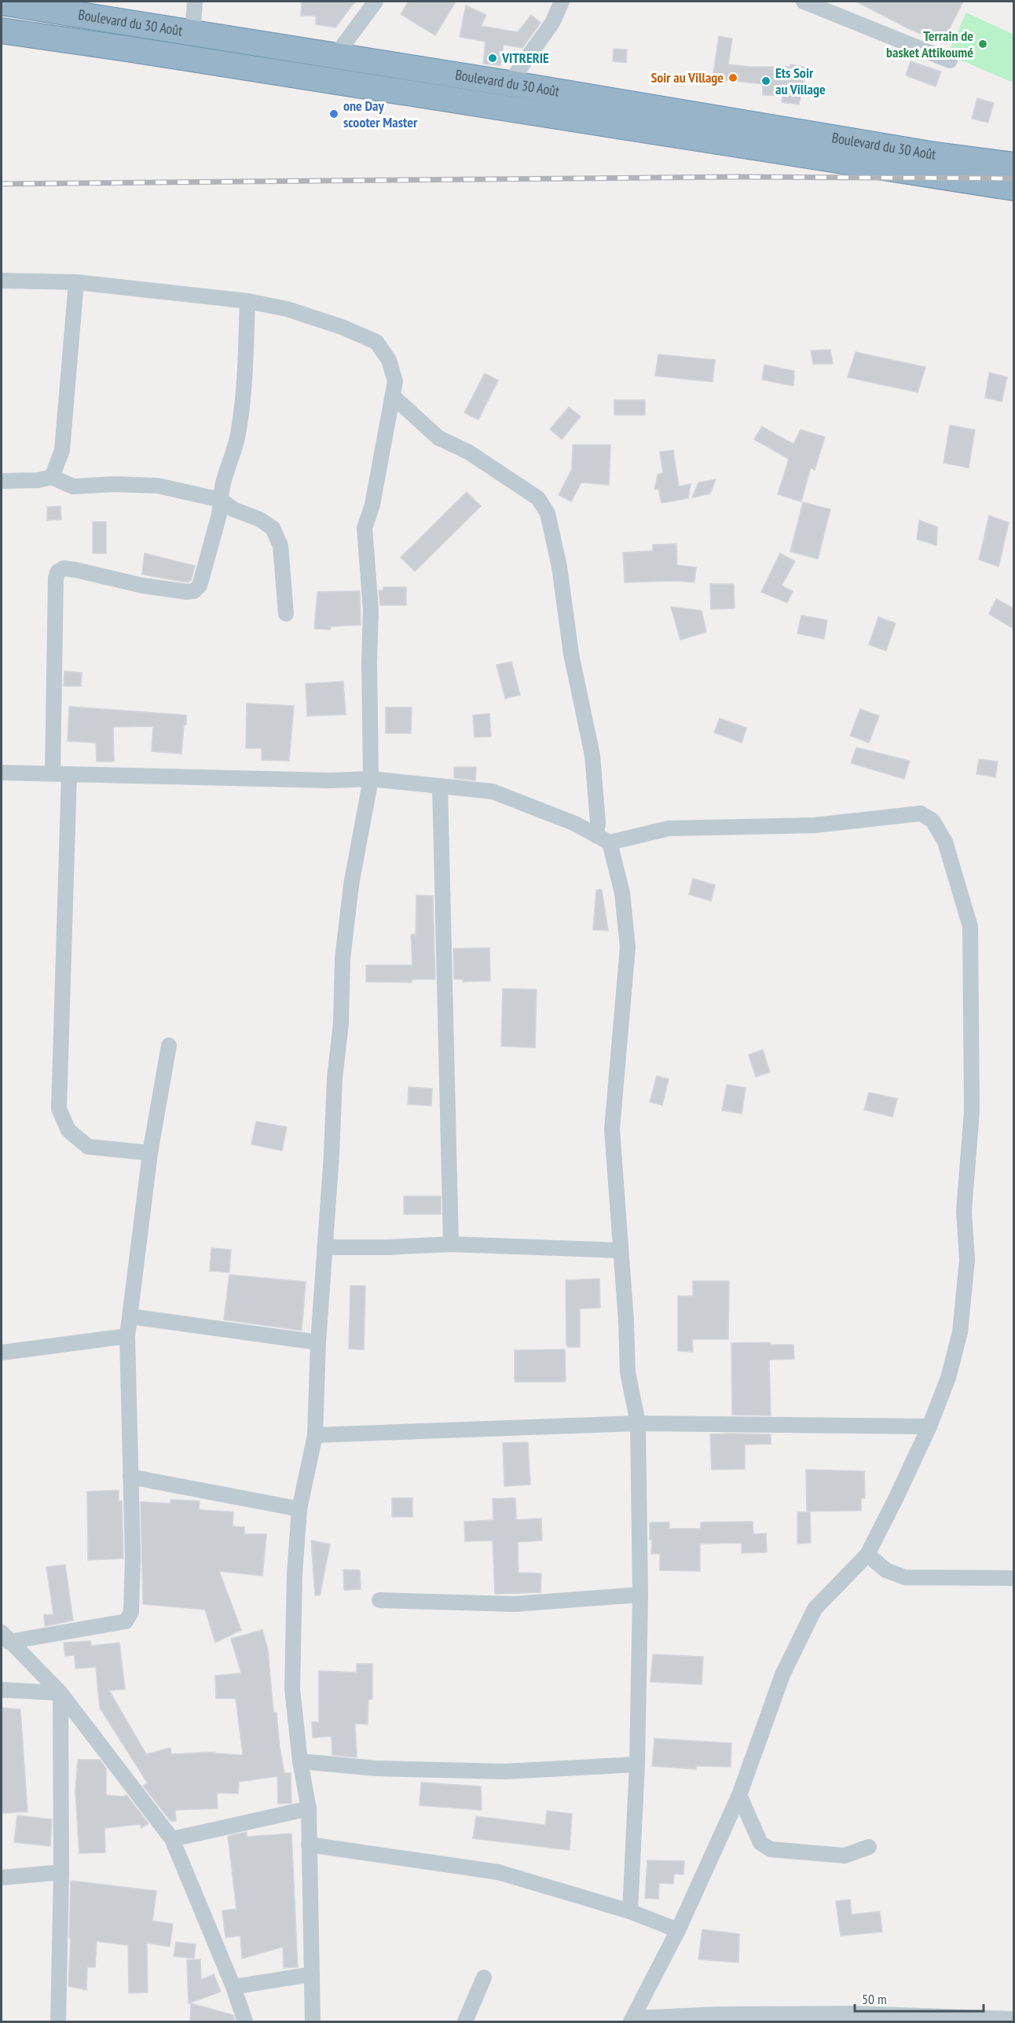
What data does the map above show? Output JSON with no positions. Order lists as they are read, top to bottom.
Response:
{
  "streets": {
    "highway": ["Boulevard du 30 Août"]
  },
  "places": [
    "Terrain de basket Attikoumé",
    "VITRERIE",
    "Soir au Village",
    "Ets Soir au Village",
    "one Day scooter Master"
  ],
  "scale_bar": "50 m"
}
